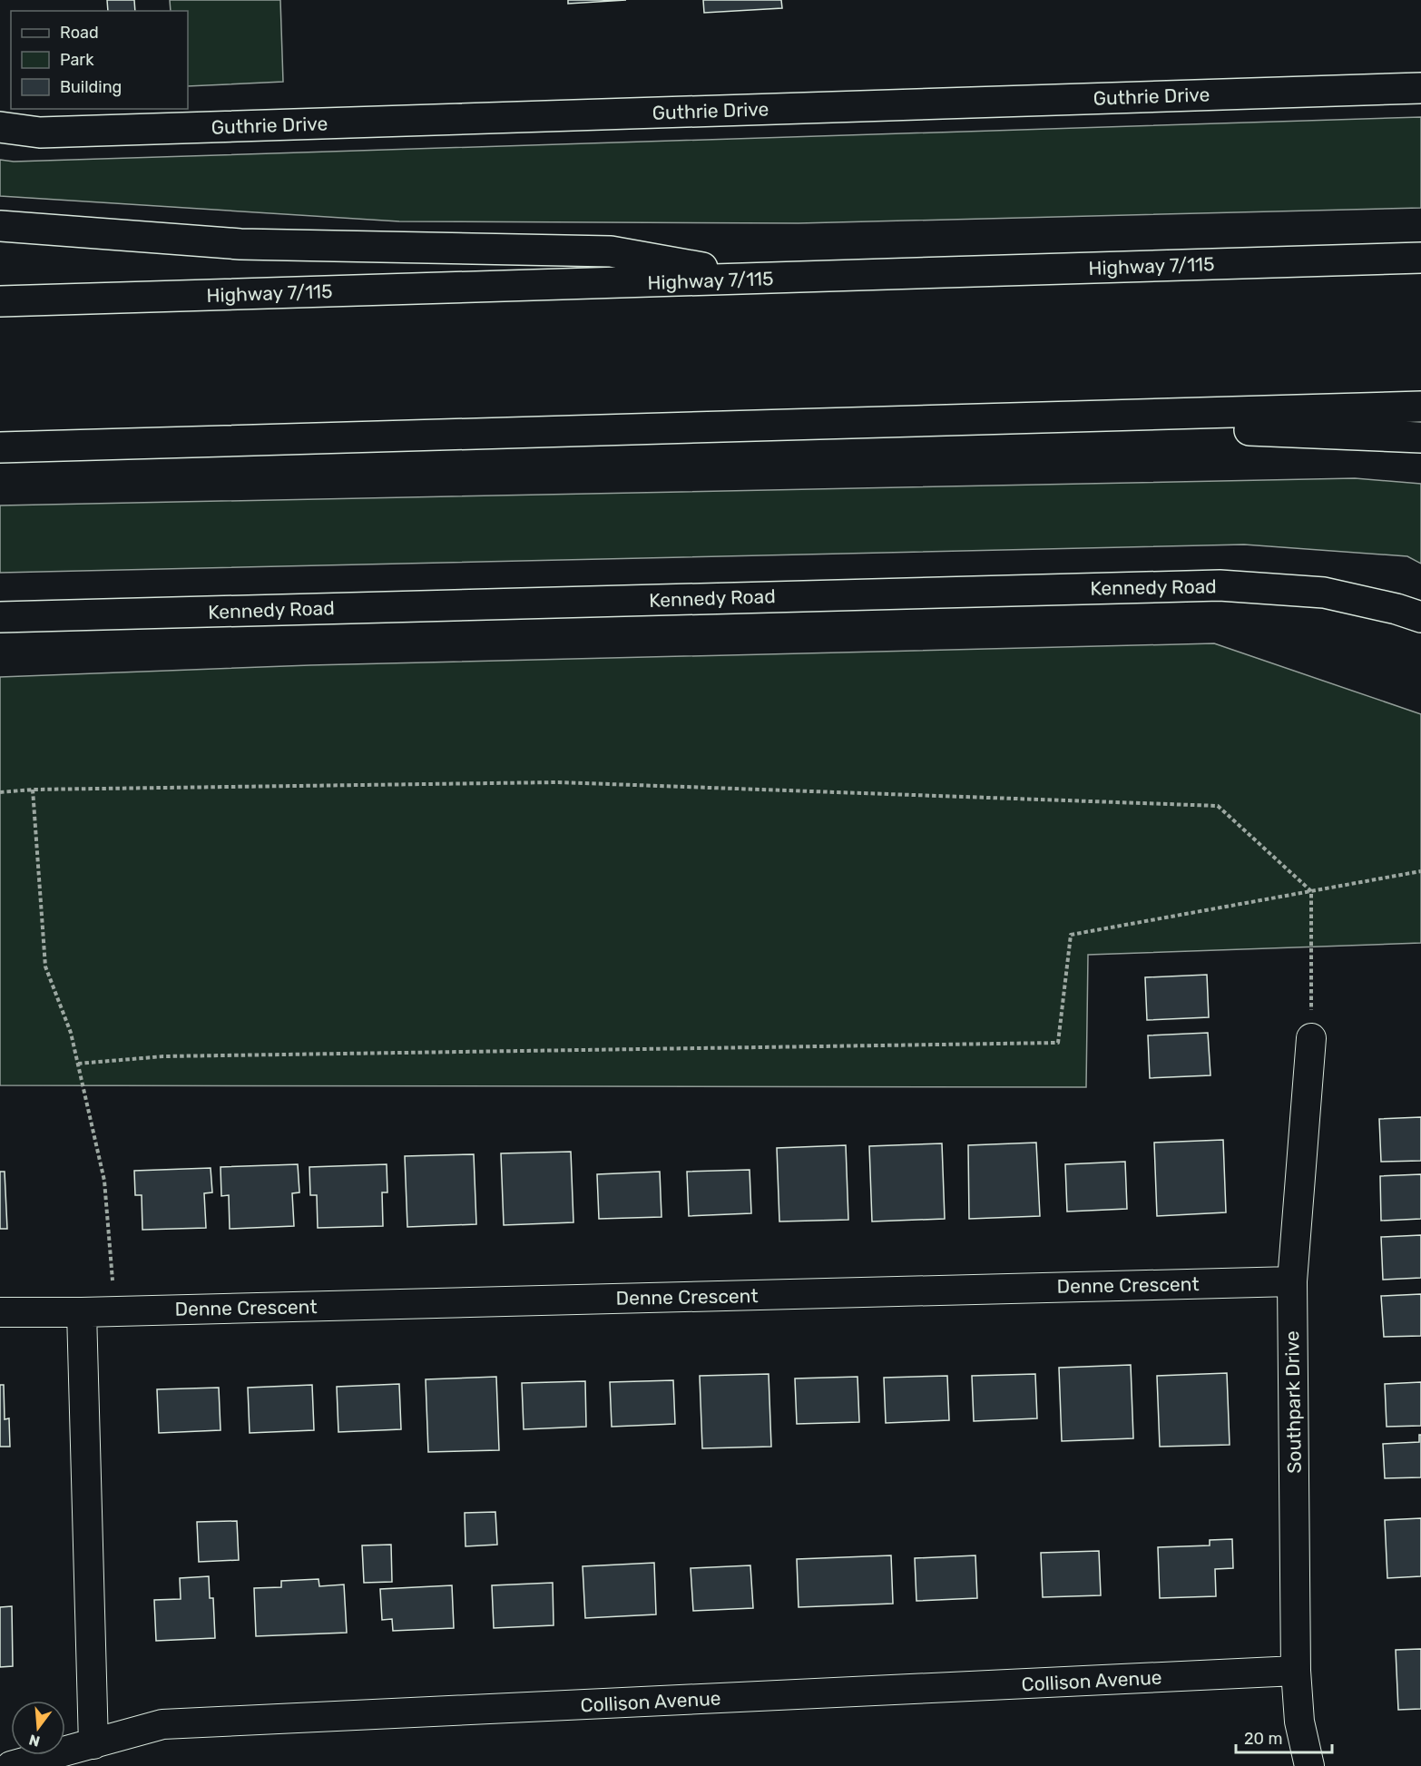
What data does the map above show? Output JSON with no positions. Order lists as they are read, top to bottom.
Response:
{
  "streets": {
    "main road": ["Guthrie Drive", "Highway 7/115", "Kennedy Road"],
    "street": ["Denne Crescent", "Southpark Drive", "Collison Avenue"]
  },
  "crossings": [
    ["Denne Crescent", "Southpark Drive"],
    ["Southpark Drive", "Collison Avenue"]
  ],
  "legend": ["Road", "Park", "Building"],
  "scale_bar": "20 m",
  "north": "bottom"
}
